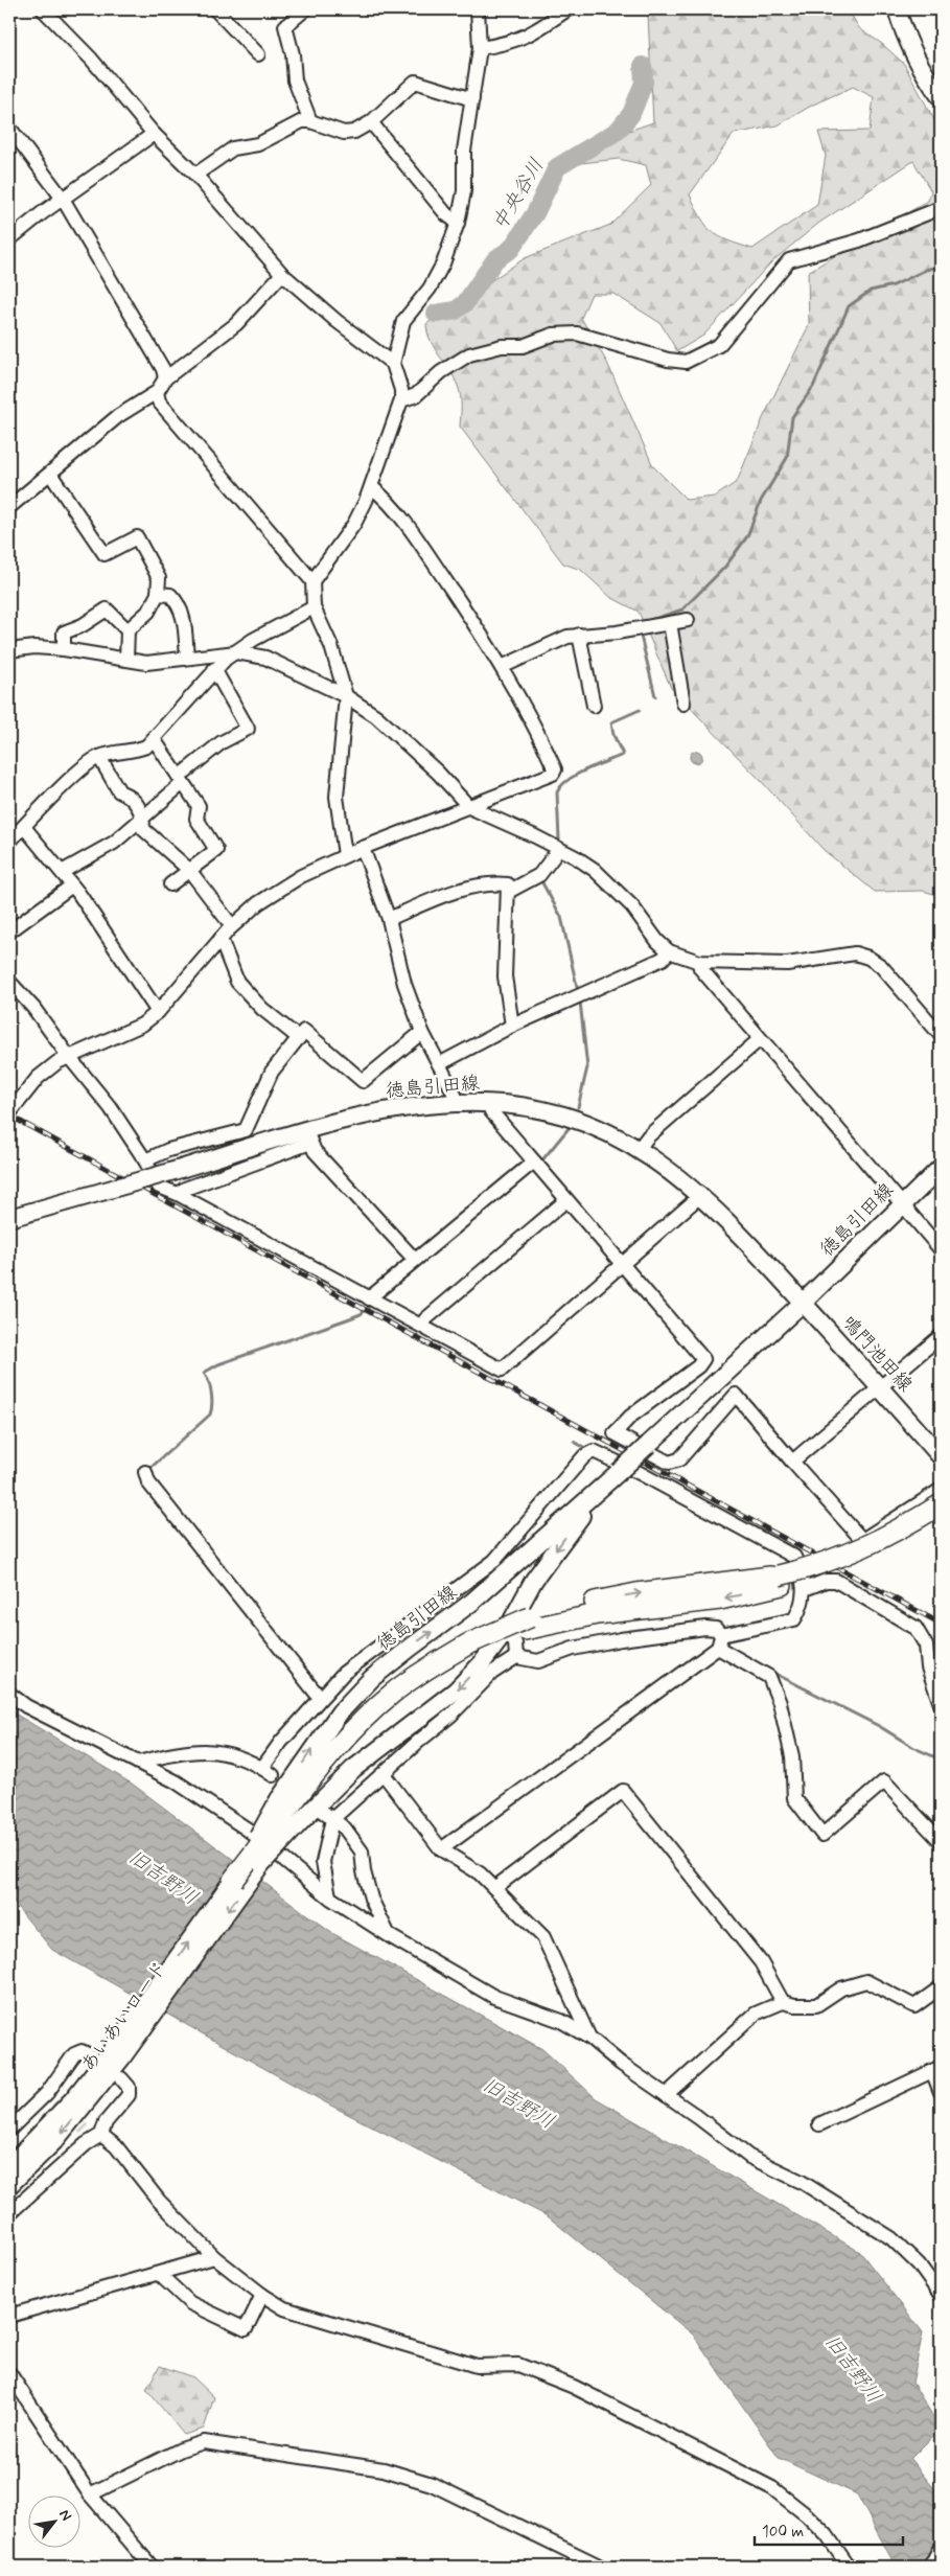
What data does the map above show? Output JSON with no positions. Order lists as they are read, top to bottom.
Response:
{
  "streets": {
    "main road": ["徳島引田線", "鳴門池田線", "あいあいロード"]
  },
  "crossings": [
    ["徳島引田線", "鳴門池田線"]
  ],
  "water": ["中央谷川", "旧吉野川"],
  "scale_bar": "100 m",
  "north": "top right"
}
